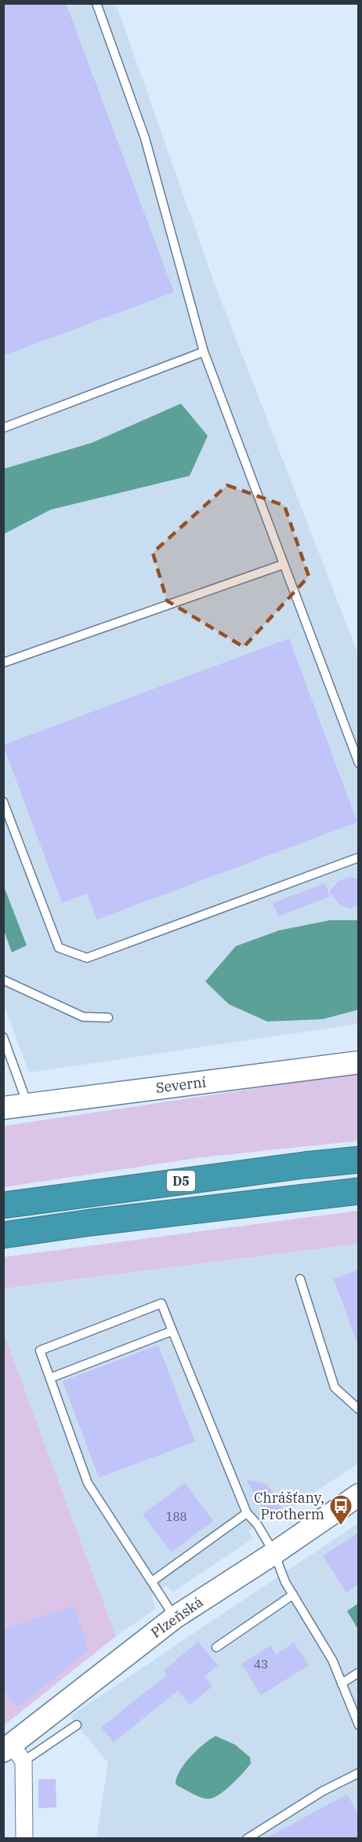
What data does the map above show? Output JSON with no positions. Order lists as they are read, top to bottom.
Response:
{
  "streets": {
    "highway": ["D5"],
    "main road": ["Severní", "Plzeňská"]
  },
  "places": {
    "bus stop": ["Chrášťany, Protherm"]
  },
  "house_numbers": ["188", "43"]
}
